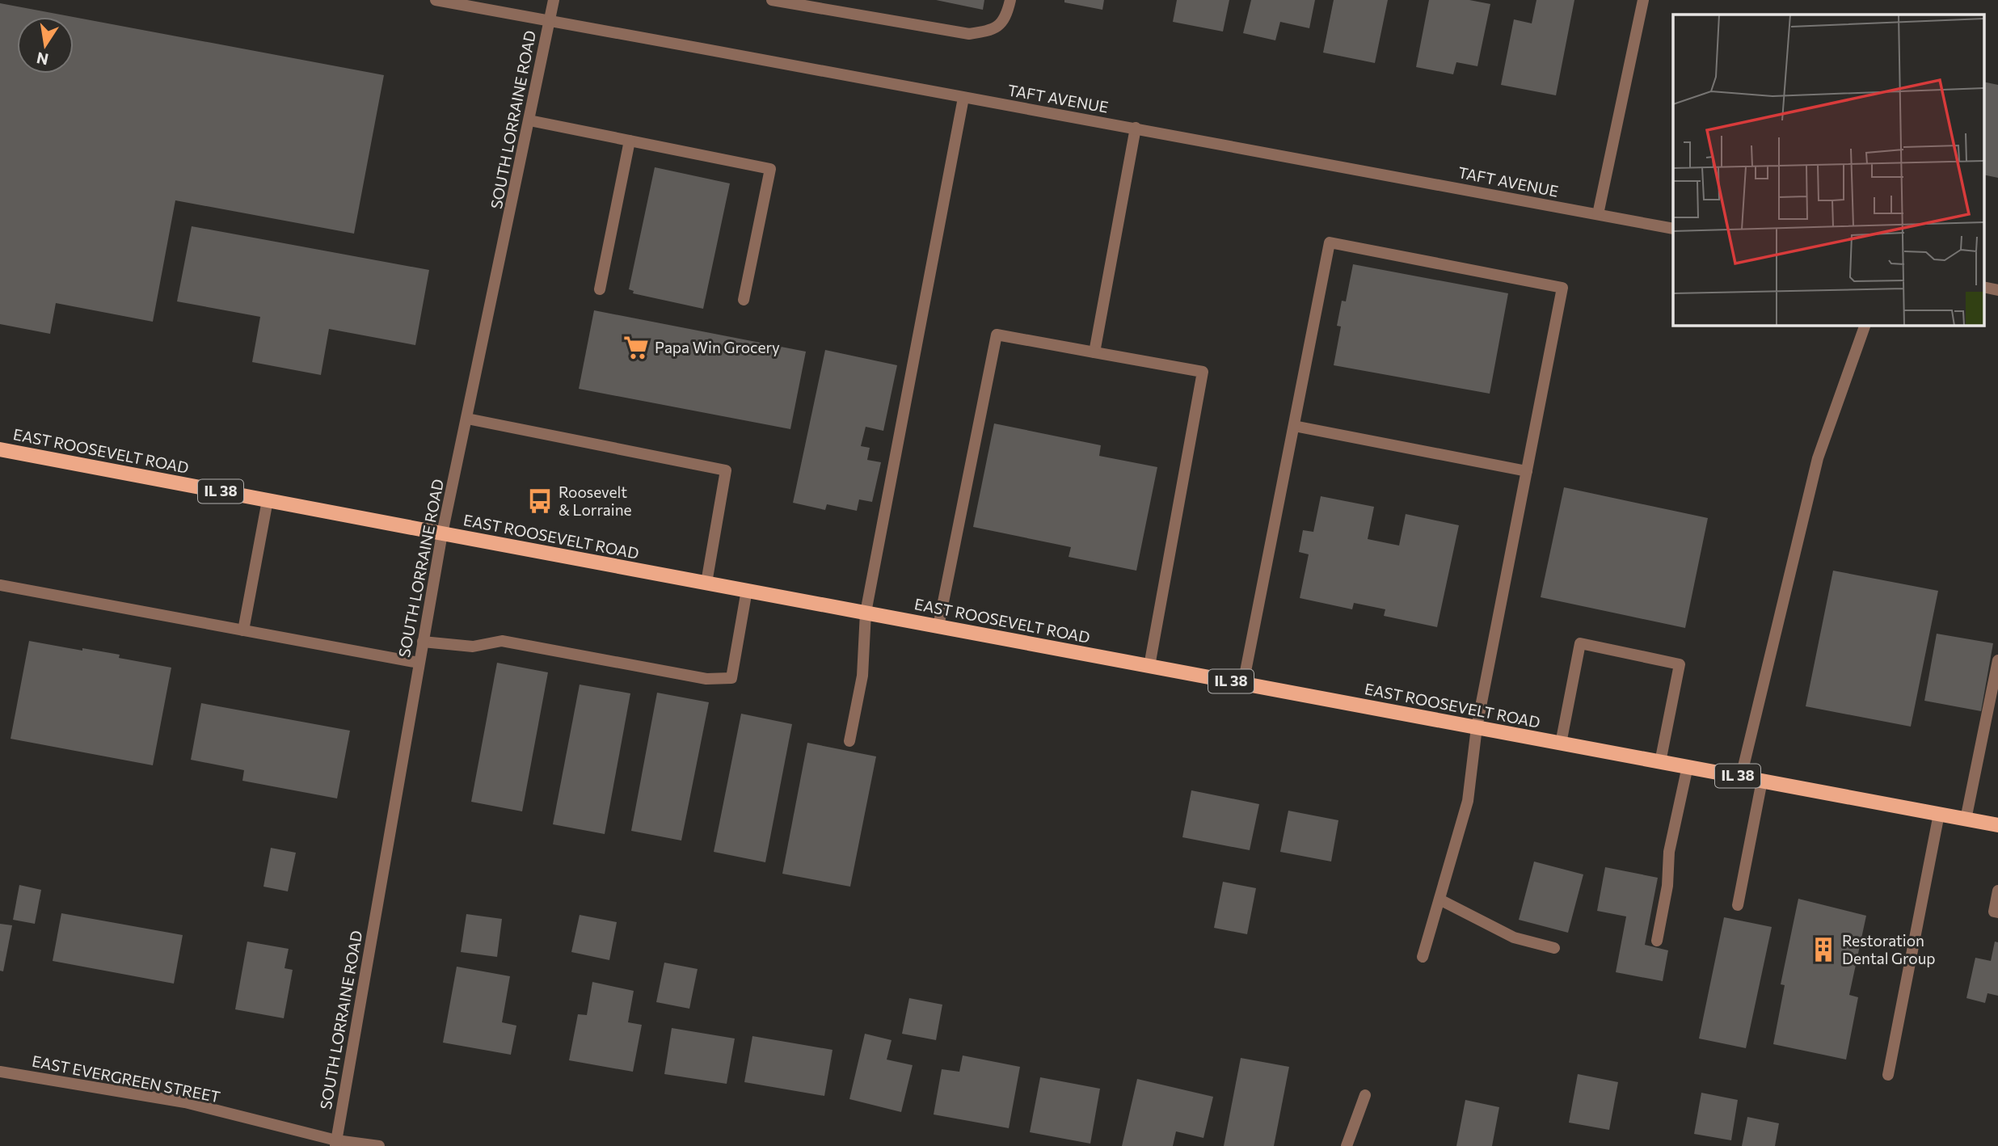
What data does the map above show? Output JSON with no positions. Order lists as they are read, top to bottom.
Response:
{
  "streets": {
    "main road": ["EAST ROOSEVELT ROAD", "IL 38"],
    "street": ["TAFT AVENUE", "SOUTH LORRAINE ROAD", "EAST EVERGREEN STREET"]
  },
  "crossings": [
    ["TAFT AVENUE", "SOUTH LORRAINE ROAD"],
    ["SOUTH LORRAINE ROAD", "EAST ROOSEVELT ROAD"],
    ["SOUTH LORRAINE ROAD", "EAST EVERGREEN STREET"]
  ],
  "places": {
    "supermarket": ["Papa Win Grocery"],
    "bus stop": ["Roosevelt & Lorraine"],
    "building": ["Restoration Dental Group"]
  },
  "north": "bottom"
}
